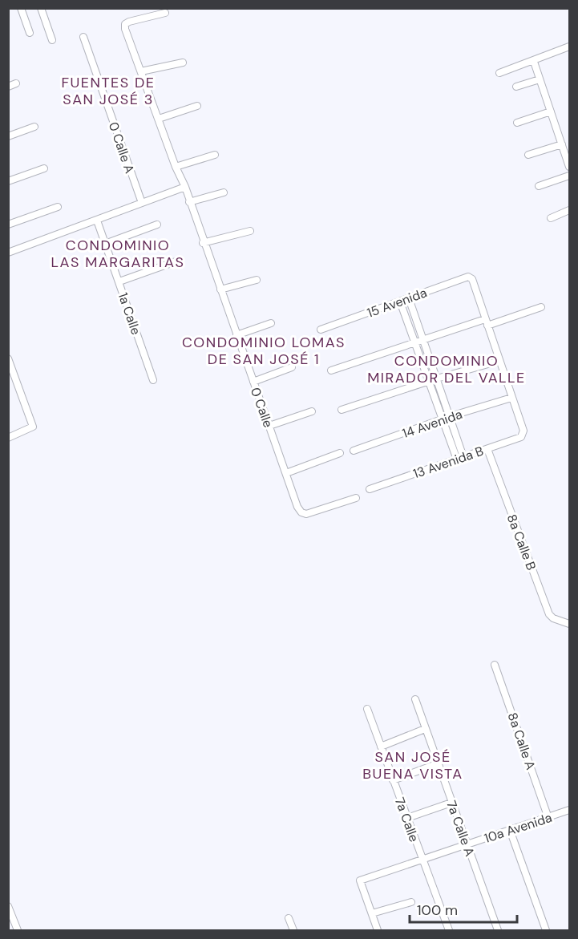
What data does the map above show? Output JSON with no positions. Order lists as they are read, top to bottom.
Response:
{
  "streets": {
    "street": [
      "0 Calle A",
      "15 Avenida",
      "1a Calle",
      "0 Calle",
      "14 Avenida",
      "13 Avenida B",
      "8a Calle B",
      "8a Calle A",
      "7a Calle",
      "10a Avenida",
      "7a Calle A"
    ]
  },
  "crossings": [
    ["14 Avenida", "13 Avenida B"],
    ["13 Avenida B", "8a Calle B"],
    ["8a Calle A", "10a Avenida"],
    ["7a Calle", "10a Avenida"],
    ["10a Avenida", "7a Calle A"]
  ],
  "districts": [
    "FUENTES DE SAN JOSÉ 3",
    "CONDOMINIO LAS MARGARITAS",
    "CONDOMINIO LOMAS DE SAN JOSÉ 1",
    "CONDOMINIO MIRADOR DEL VALLE",
    "SAN JOSÉ BUENA VISTA"
  ],
  "scale_bar": "100 m"
}
